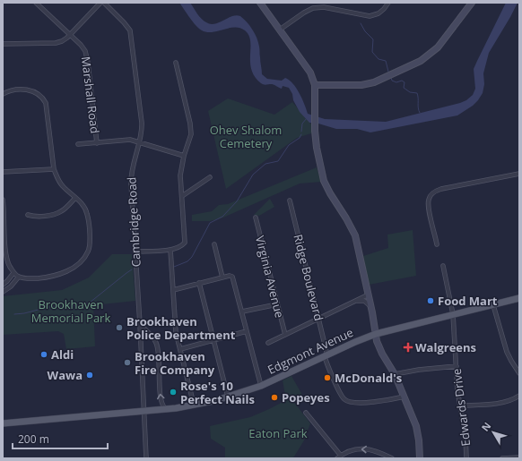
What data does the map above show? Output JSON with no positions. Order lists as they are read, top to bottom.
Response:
{
  "streets": {
    "main road": ["Edgmont Avenue"],
    "street": [
      "Marshall Road",
      "Cambridge Road",
      "Virginia Avenue",
      "Ridge Boulevard",
      "Edwards Drive"
    ]
  },
  "crossings": [
    ["Cambridge Road", "Edgmont Avenue"],
    ["Ridge Boulevard", "Edgmont Avenue"],
    ["Edgmont Avenue", "Edwards Drive"]
  ],
  "parks": ["Ohev Shalom Cemetery", "Brookhaven Memorial Park", "Eaton Park"],
  "places": {
    "other": [
      "Food Mart",
      "Brookhaven Police Department",
      "Aldi",
      "Brookhaven Fire Company",
      "Wawa",
      "McDonald's",
      "Rose's 10 Perfect Nails",
      "Popeyes"
    ],
    "health": ["Walgreens"]
  },
  "scale_bar": "200 m",
  "north": "top left"
}
